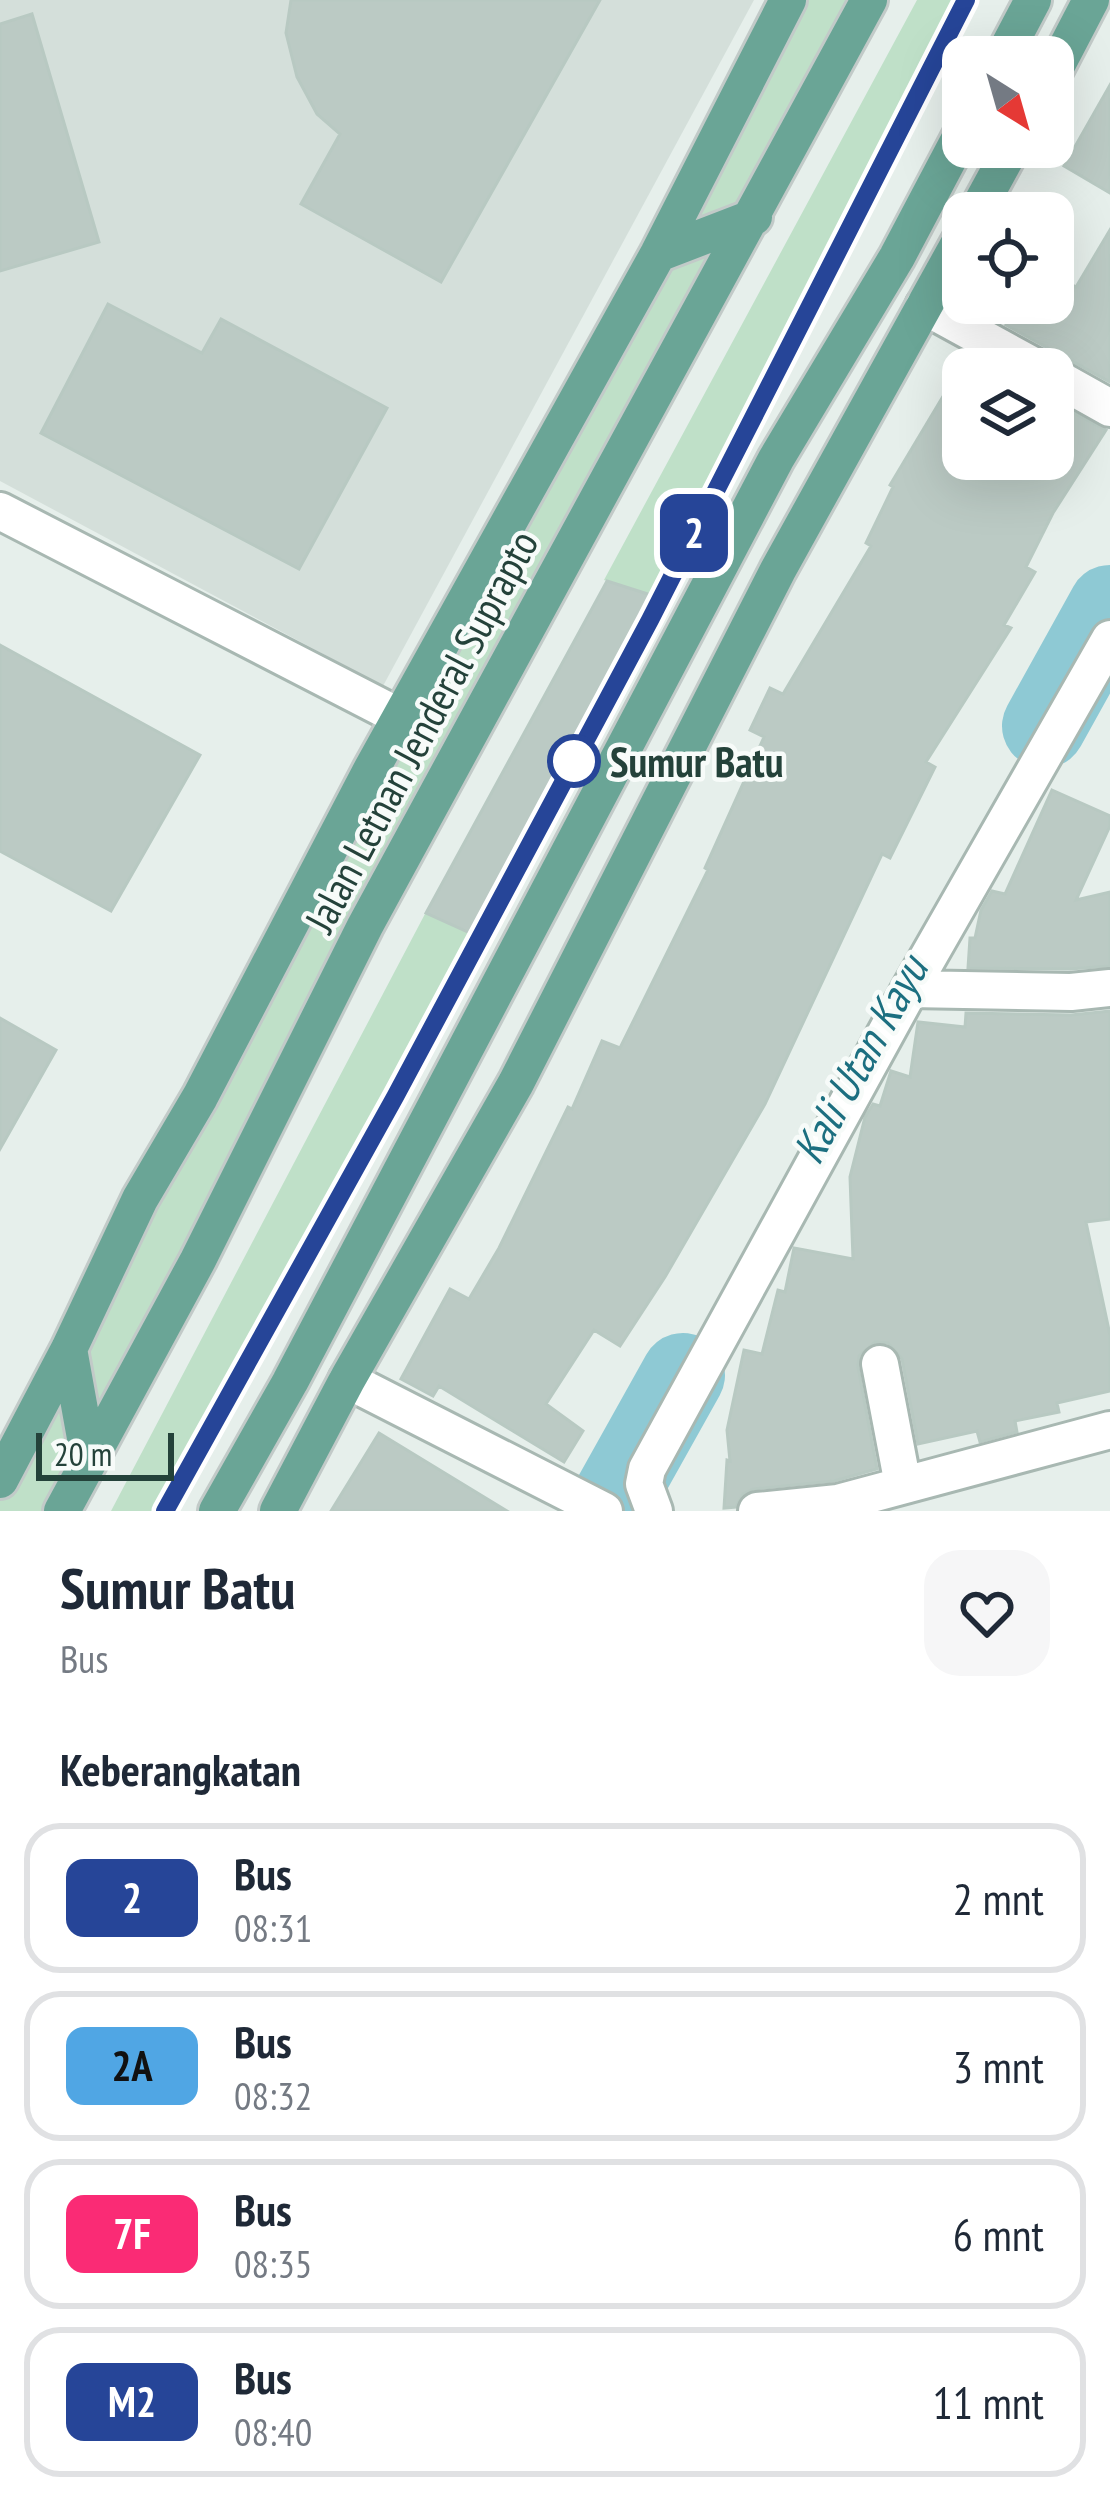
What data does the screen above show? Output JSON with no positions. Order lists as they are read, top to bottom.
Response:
{
  "streets": {
    "main road": ["Jalan Letnan Jenderal Suprapto"]
  },
  "water": ["Kali Utan Kayu"],
  "places": ["Sumur Batu"],
  "lines": ["bus line 2"],
  "scale_bar": "20 m",
  "north": "bottom right",
  "page": {
    "on_map": "2",
    "scale": "20 m",
    "heading": [
      ["Sumur Batu", "Bus"],
      "Keberangkatan"
    ],
    "list": [
      {
        "mark": "2",
        "name": "Bus",
        "note": "08:31",
        "value": "2 mnt"
      },
      {
        "mark": "2A",
        "name": "Bus",
        "note": "08:32",
        "value": "3 mnt"
      },
      {
        "mark": "7F",
        "name": "Bus",
        "note": "08:35",
        "value": "6 mnt"
      },
      {
        "mark": "M2",
        "name": "Bus",
        "note": "08:40",
        "value": "11 mnt"
      }
    ]
  }
}
